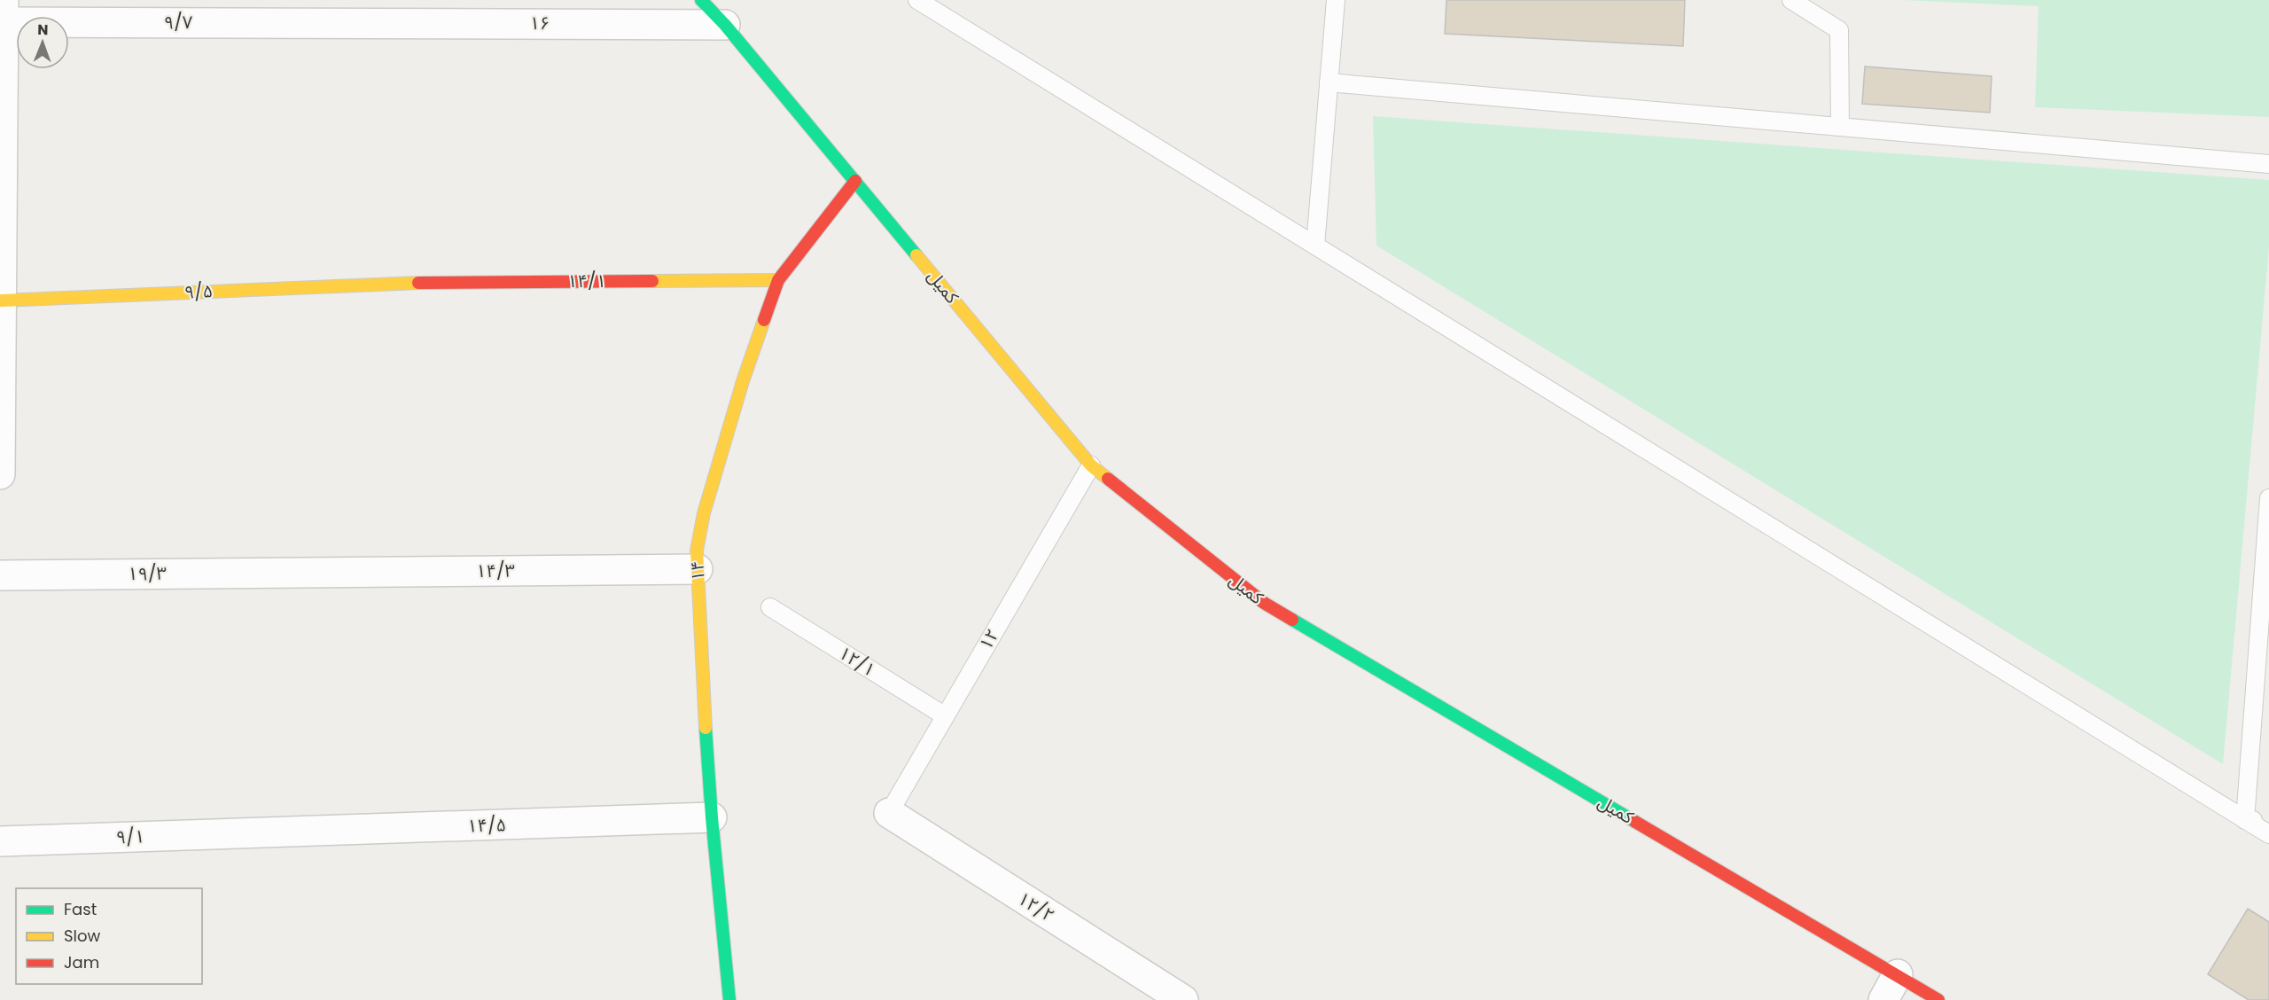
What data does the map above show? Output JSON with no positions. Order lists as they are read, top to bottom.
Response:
{
  "streets": {
    "street": [
      "۹/۷",
      "۱۶",
      "۱۴/۱",
      "کمیل",
      "۹/۵",
      "۱۴/۳",
      "۱۴",
      "۱۹/۳",
      "۱۴/۵",
      "۹/۱",
      "۱۲/۲"
    ],
    "lane": ["۱۲", "۱۲/۱"]
  },
  "crossings": [
    ["۹/۷", "۱۶"],
    ["۱۶", "کمیل"],
    ["۱۴/۱", "۹/۵"],
    ["۱۴/۱", "۱۴"],
    ["کمیل", "۱۴"],
    ["کمیل", "۱۲"],
    ["۱۴/۳", "۱۴"],
    ["۱۴/۳", "۱۹/۳"],
    ["۱۴", "۱۴/۵"],
    ["۱۲", "۱۲/۱"],
    ["۱۲", "۱۲/۲"],
    ["۱۴/۵", "۹/۱"]
  ],
  "legend": ["Fast", "Slow", "Jam"],
  "north": "top"
}
